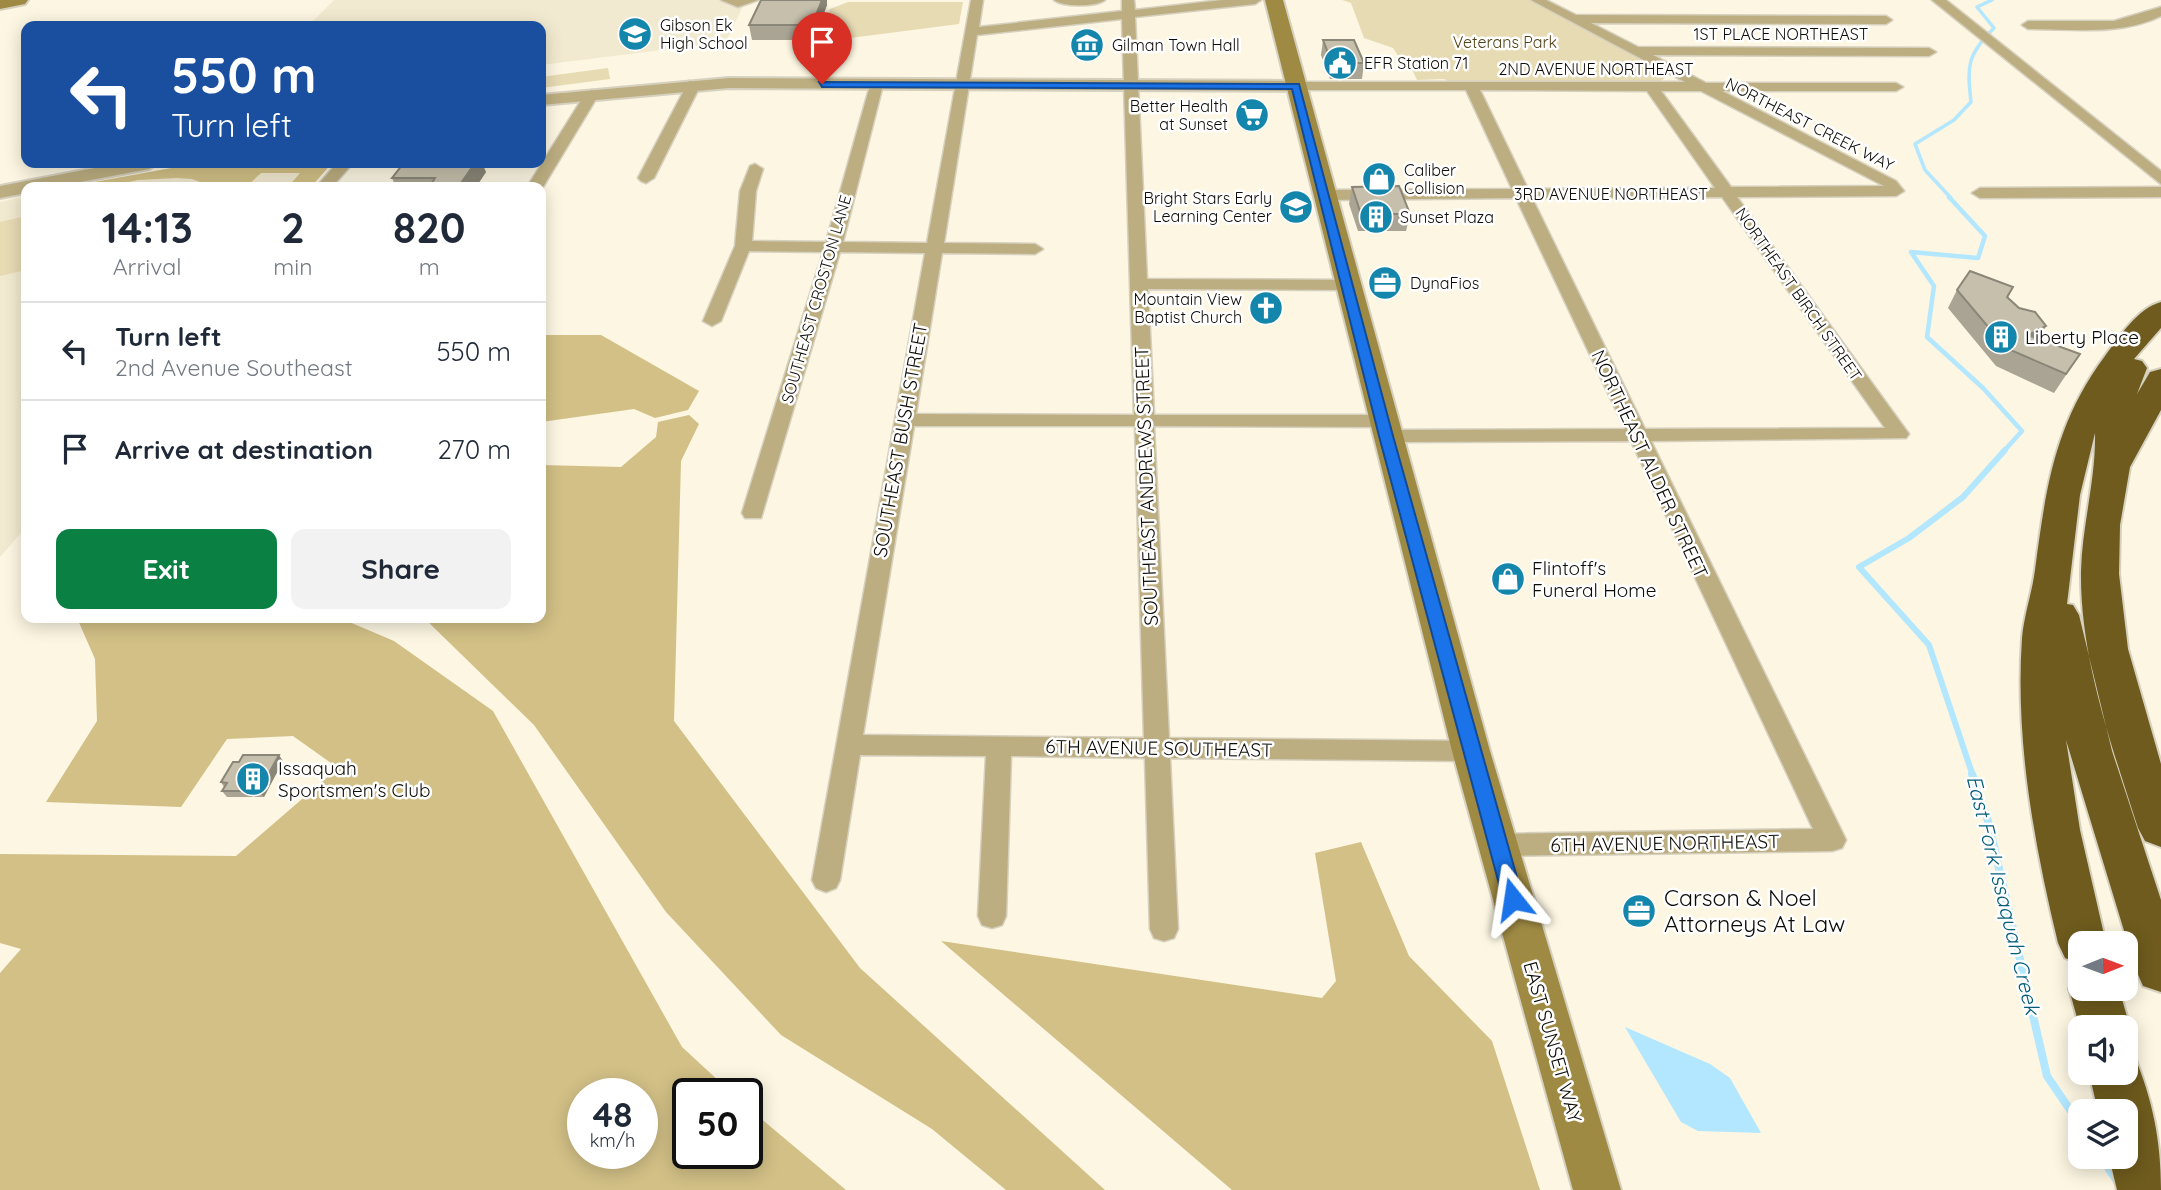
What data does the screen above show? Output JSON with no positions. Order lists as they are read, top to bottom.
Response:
{
  "streets": {
    "main road": ["EAST SUNSET WAY"],
    "street": [
      "1ST PLACE NORTHEAST",
      "2ND AVENUE NORTHEAST",
      "NORTHEAST CREEK WAY",
      "3RD AVENUE NORTHEAST",
      "NORTHEAST BIRCH STREET",
      "SOUTHEAST CROSTON LANE",
      "SOUTHEAST BUSH STREET",
      "NORTHEAST ALDER STREET",
      "SOUTHEAST ANDREWS STREET",
      "6TH AVENUE SOUTHEAST",
      "6TH AVENUE NORTHEAST"
    ]
  },
  "crossings": [
    ["1ST PLACE NORTHEAST", "NORTHEAST CREEK WAY"],
    ["2ND AVENUE NORTHEAST", "NORTHEAST CREEK WAY"],
    ["2ND AVENUE NORTHEAST", "NORTHEAST BIRCH STREET"],
    ["2ND AVENUE NORTHEAST", "NORTHEAST ALDER STREET"],
    ["2ND AVENUE NORTHEAST", "EAST SUNSET WAY"],
    ["NORTHEAST CREEK WAY", "3RD AVENUE NORTHEAST"],
    ["3RD AVENUE NORTHEAST", "NORTHEAST BIRCH STREET"],
    ["3RD AVENUE NORTHEAST", "NORTHEAST ALDER STREET"],
    ["3RD AVENUE NORTHEAST", "EAST SUNSET WAY"],
    ["NORTHEAST BIRCH STREET", "NORTHEAST ALDER STREET"],
    ["SOUTHEAST BUSH STREET", "6TH AVENUE SOUTHEAST"],
    ["NORTHEAST ALDER STREET", "6TH AVENUE NORTHEAST"],
    ["SOUTHEAST ANDREWS STREET", "6TH AVENUE SOUTHEAST"],
    ["6TH AVENUE SOUTHEAST", "EAST SUNSET WAY"],
    ["6TH AVENUE NORTHEAST", "EAST SUNSET WAY"]
  ],
  "water": ["East Fork Issaquah Creek"],
  "parks": ["Veterans Park"],
  "places": {
    "school or university": ["Gibson Ek High School", "Bright Stars Early Learning Center"],
    "museum": ["Gilman Town Hall"],
    "public building": ["EFR Station 71"],
    "supermarket": ["Better Health at Sunset"],
    "shop": ["Caliber Collision", "Flintoff's Funeral Home"],
    "building": ["Sunset Plaza", "Liberty Place", "Issaquah Sportsmen's Club"],
    "office": ["DynaFios", "Carson & Noel Attorneys At Law"],
    "church": ["Mountain View Baptist Church"]
  },
  "north": "right",
  "page": {
    "turn": ["550 m", "Turn left"],
    "eta": [
      "14:13",
      "Arrival",
      "2",
      "min",
      "820",
      "m"
    ],
    "list": [
      {
        "name": "Turn left",
        "note": "2nd Avenue Southeast",
        "value": "550 m"
      },
      {
        "name": "Arrive at destination",
        "value": "270 m"
      }
    ],
    "buttons": ["Exit", "Share"],
    "speed": "48 km/h",
    "limit": "50"
  }
}
